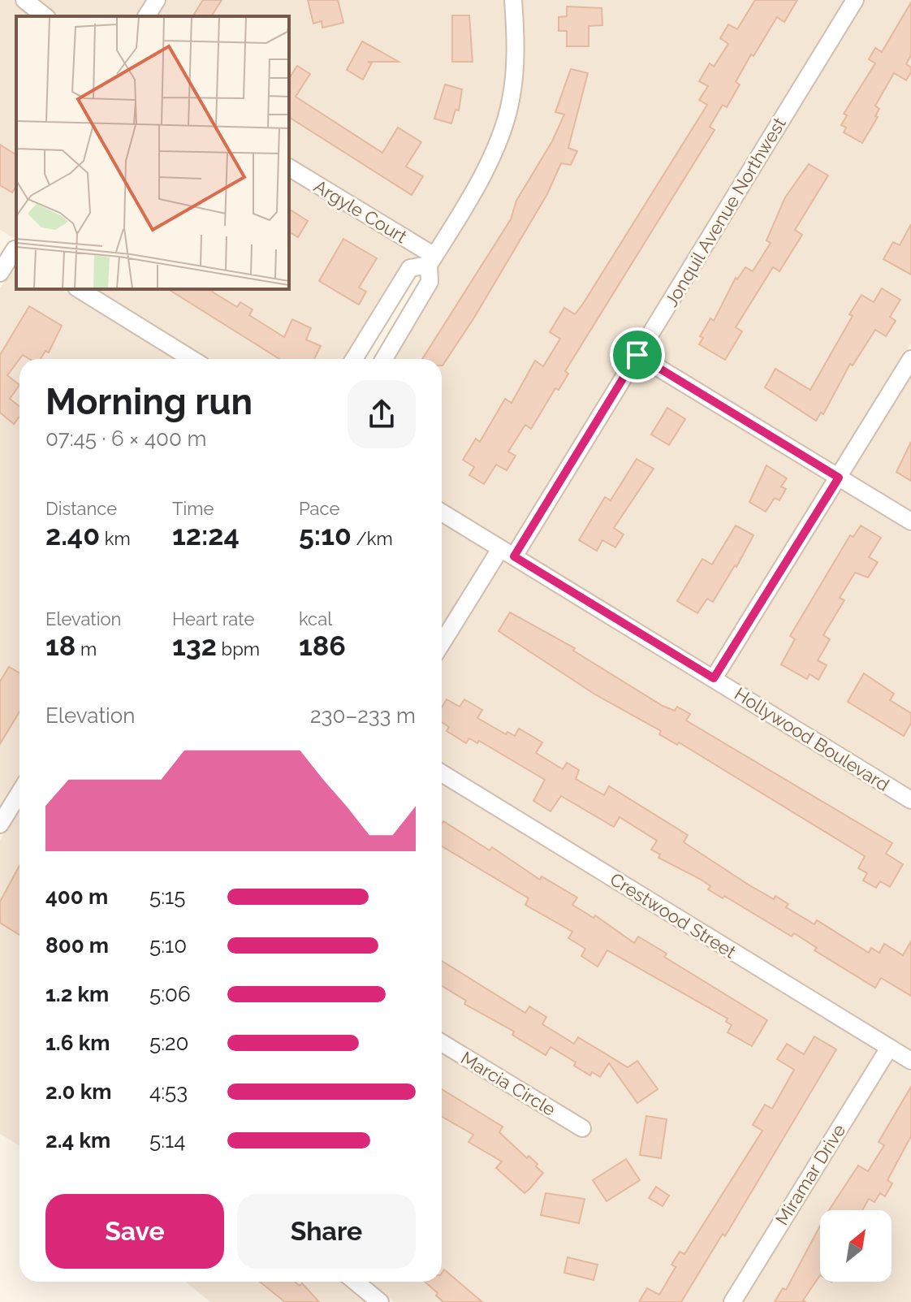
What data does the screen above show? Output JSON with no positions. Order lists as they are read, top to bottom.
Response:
{
  "streets": {
    "street": [
      "Argyle Court",
      "Jonquil Avenue Northwest",
      "Hollywood Boulevard",
      "Crestwood Street",
      "Marcia Circle",
      "Miramar Drive"
    ]
  },
  "crossings": [
    ["Jonquil Avenue Northwest", "Hollywood Boulevard"],
    ["Crestwood Street", "Miramar Drive"]
  ],
  "north": "top right",
  "page": {
    "heading": ["Morning run", "07:45 · 6 × 400 m"],
    "stats": [
      ["Distance", "2.40 km"],
      ["Time", "12:24"],
      ["Pace", "5:10 /km"],
      ["Elevation", "18 m"],
      ["Heart rate", "132 bpm"],
      ["kcal", "186"]
    ],
    "chart": ["Elevation", "230–233 m"],
    "list": [
      {
        "name": "400 m",
        "note": "5:15"
      },
      {
        "name": "800 m",
        "note": "5:10"
      },
      {
        "name": "1.2 km",
        "note": "5:06"
      },
      {
        "name": "1.6 km",
        "note": "5:20"
      },
      {
        "name": "2.0 km",
        "note": "4:53"
      },
      {
        "name": "2.4 km",
        "note": "5:14"
      }
    ],
    "buttons": ["Save", "Share"]
  }
}
